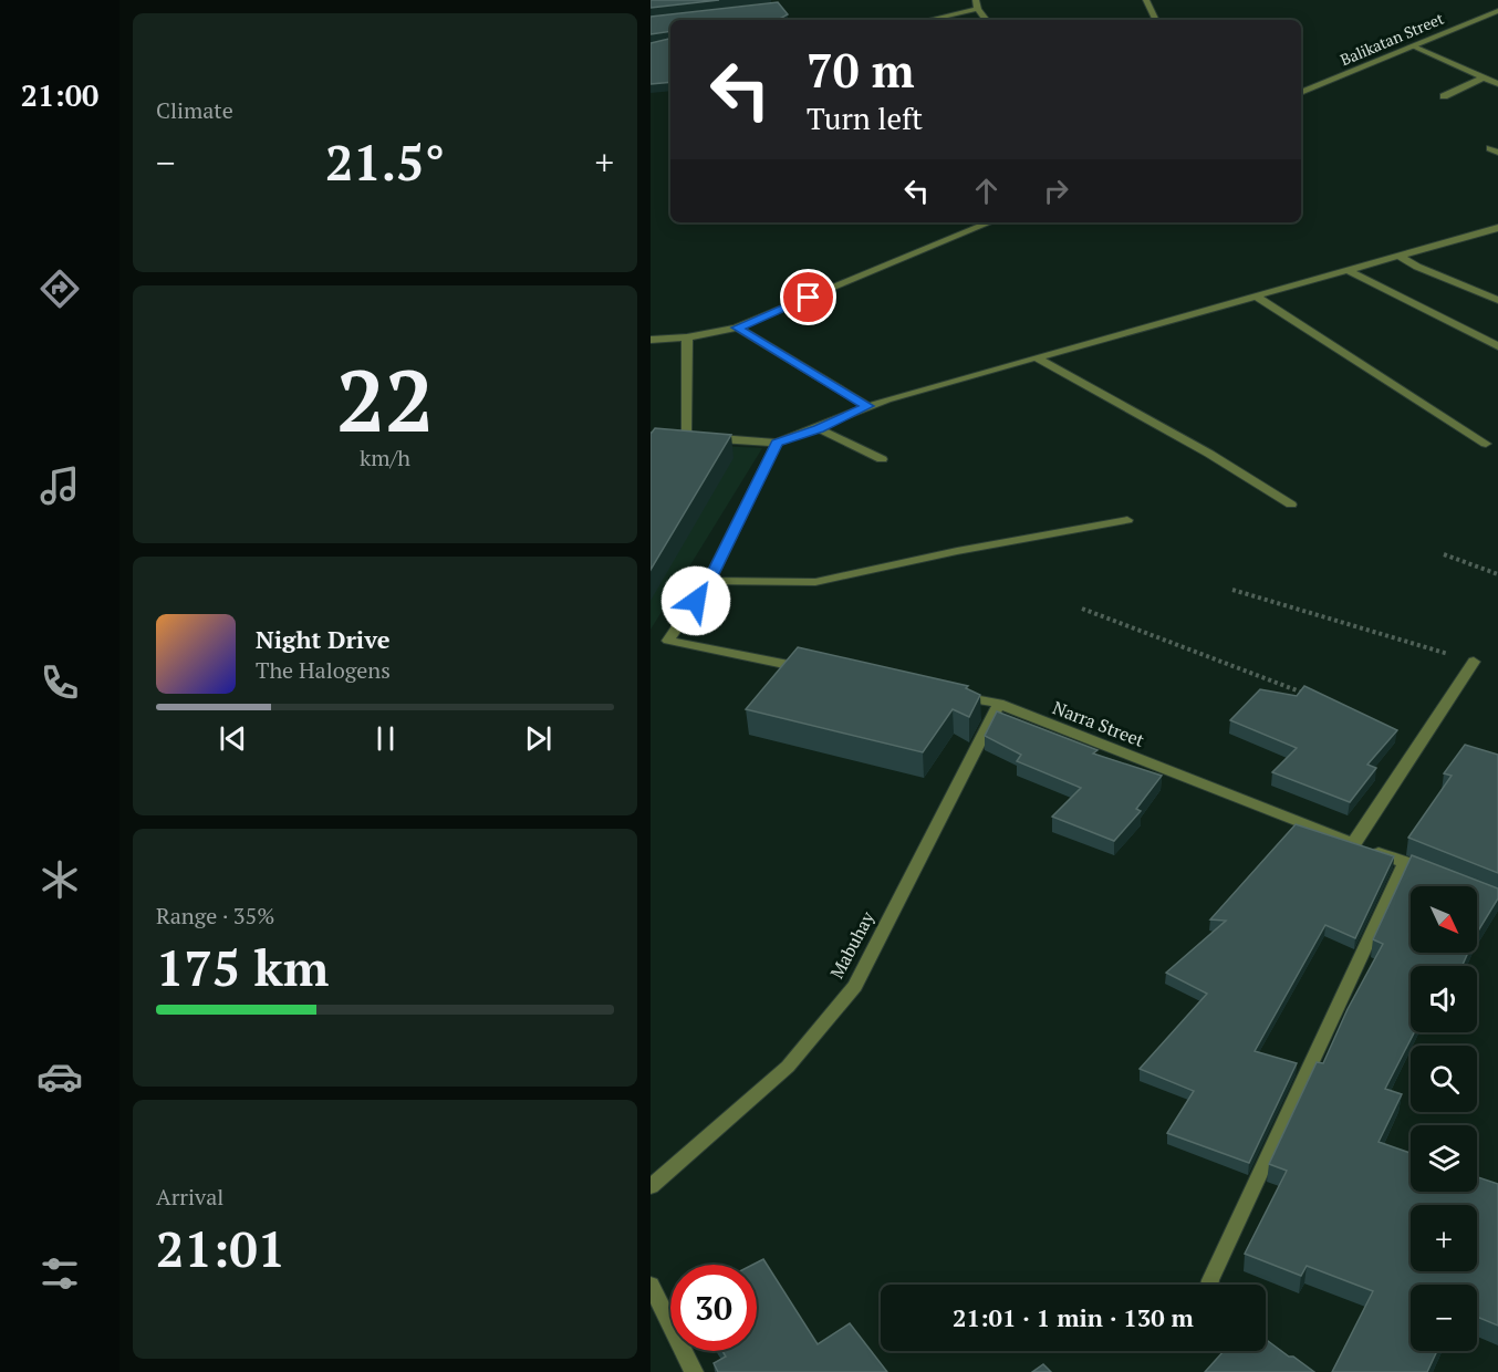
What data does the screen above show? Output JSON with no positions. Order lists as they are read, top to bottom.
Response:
{
  "streets": {
    "street": ["Balikatan Street", "Narra Street", "Mabuhay"]
  },
  "crossings": [
    ["Narra Street", "Mabuhay"]
  ],
  "north": "bottom right",
  "page": {
    "tabs": "21:00",
    "tile": [
      "Climate",
      ["22", "km/h"],
      ["Range · 35%", "175 km"],
      ["Arrival", "21:01"]
    ],
    "turn": ["70 m", "Turn left"],
    "heat": ["−", "21.5°", "+"],
    "song": ["Night Drive", "The Halogens"],
    "map_buttons": ["+", "−"],
    "limit": "30",
    "trip": "21:01 · 1 min · 130 m"
  }
}
